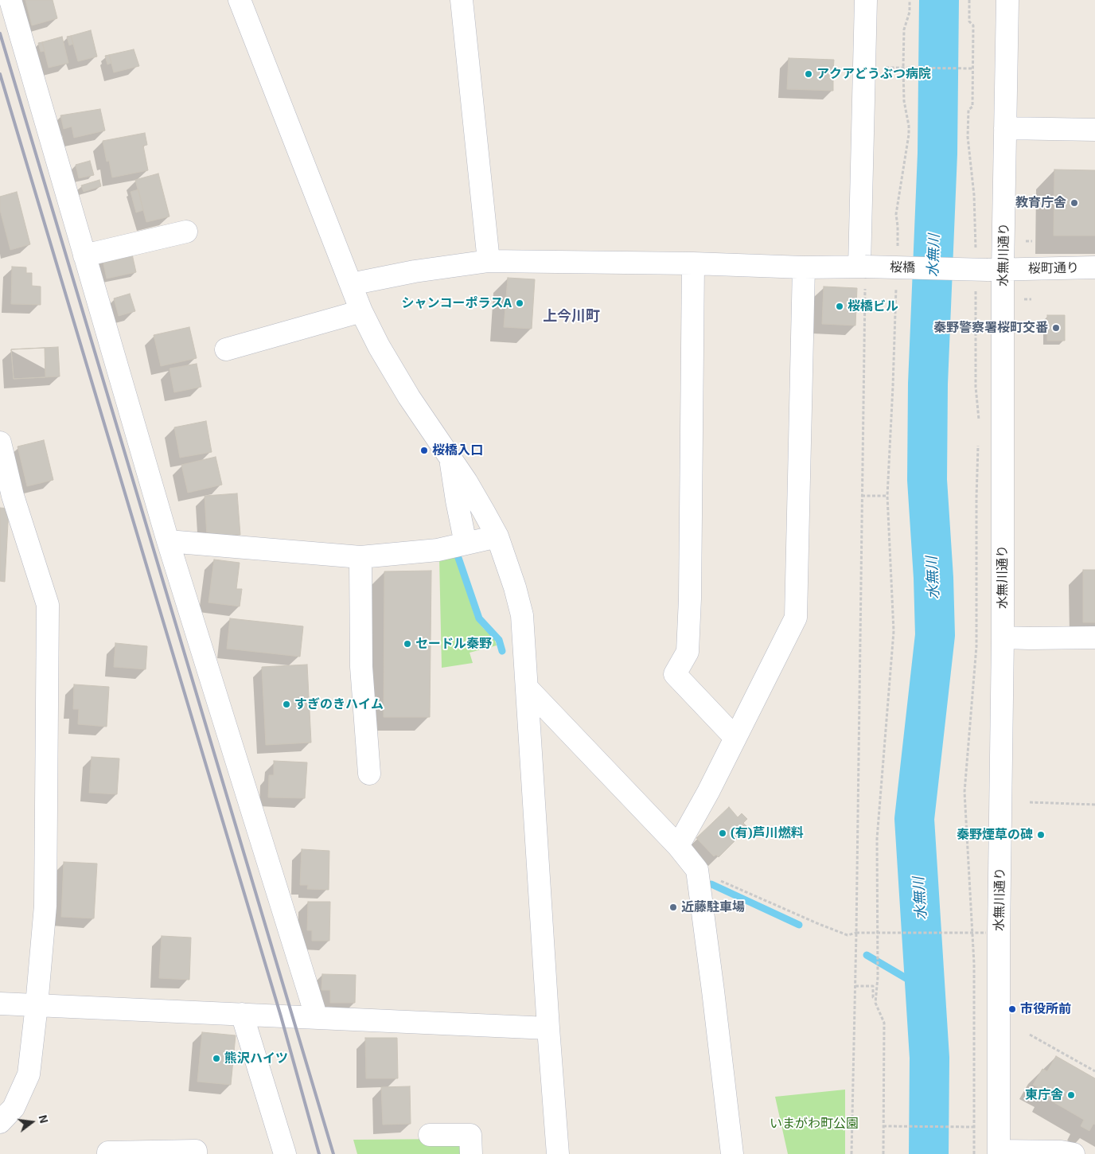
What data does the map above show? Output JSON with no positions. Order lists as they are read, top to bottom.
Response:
{
  "streets": {
    "street": ["水無川通り", "桜橋", "桜町通り"]
  },
  "crossings": [
    ["水無川通り", "桜橋"],
    ["水無川通り", "桜町通り"],
    ["桜橋", "桜町通り"]
  ],
  "districts": ["上今川町"],
  "water": ["水無川"],
  "parks": ["いまがわ町公園"],
  "places": [
    "アクアどうぶつ病院",
    "教育庁舎",
    "シャンコーポラスA",
    "桜橋ビル",
    "秦野警察署桜町交番",
    "桜橋入口",
    "セードル秦野",
    "すぎのきハイム",
    "(有)芦川燃料",
    "秦野煙草の碑",
    "近藤駐車場",
    "市役所前",
    "熊沢ハイツ",
    "東庁舎"
  ],
  "north": "right"
}
